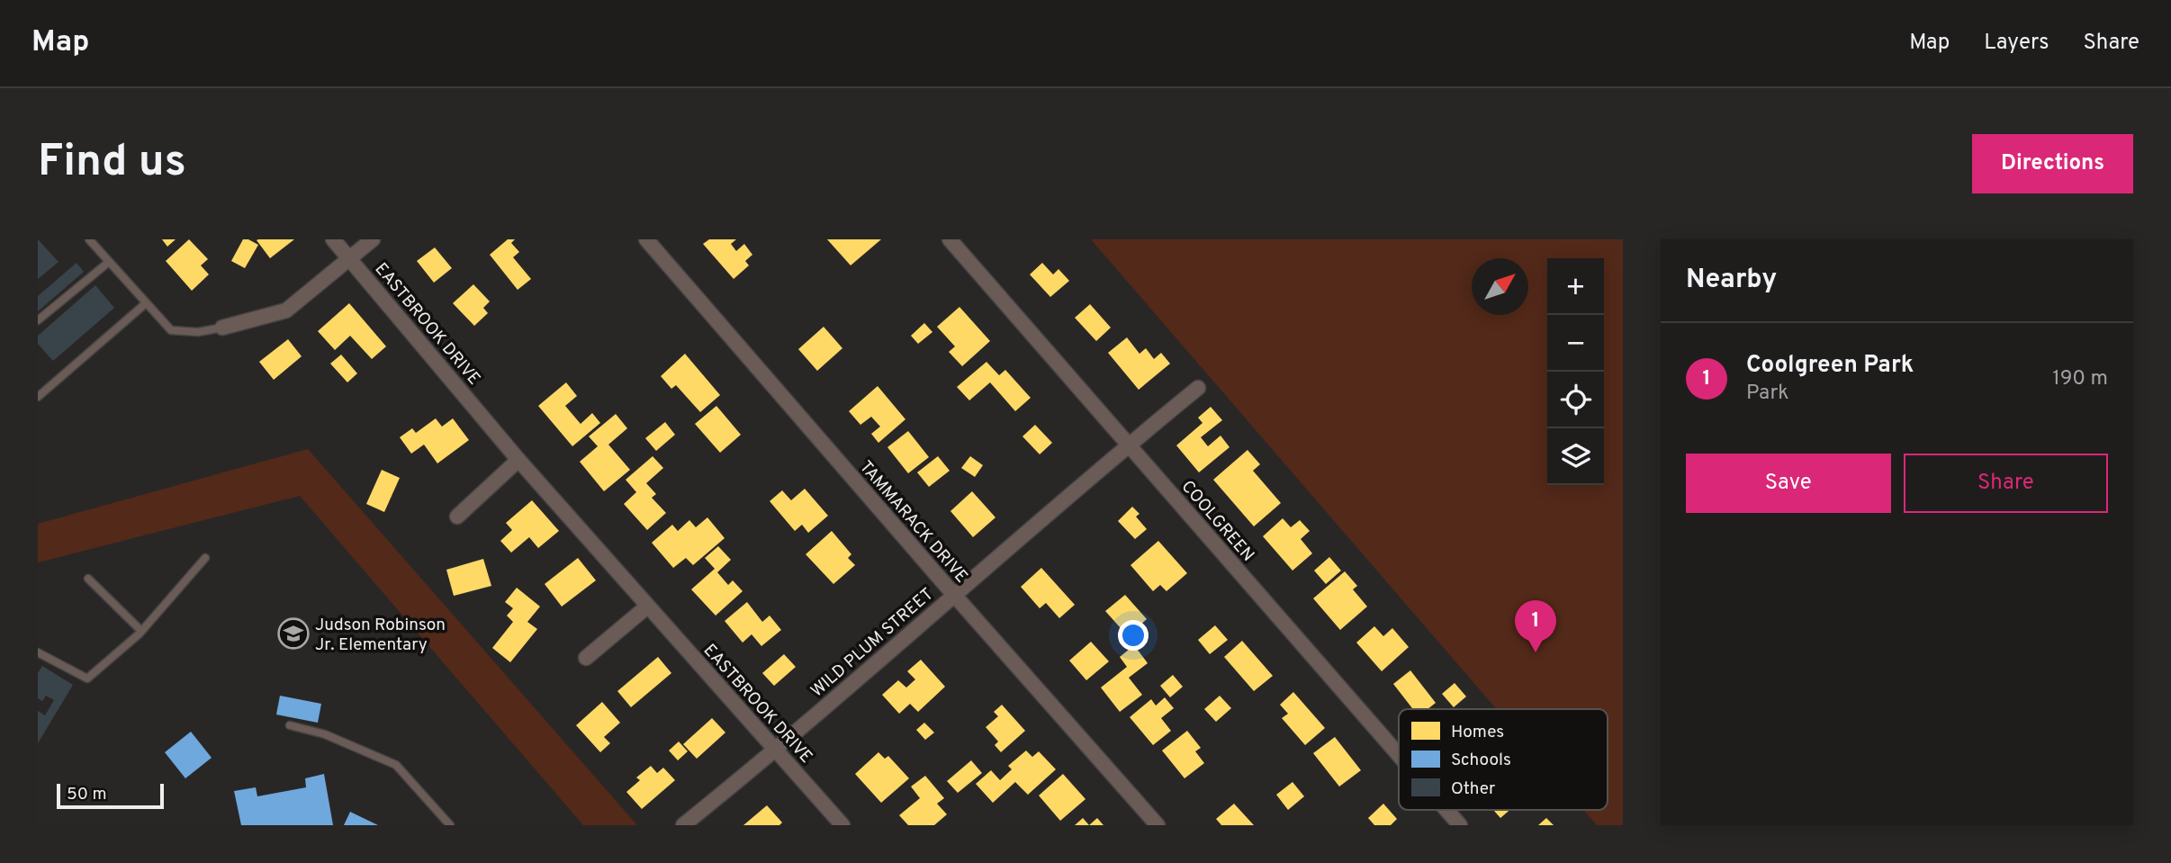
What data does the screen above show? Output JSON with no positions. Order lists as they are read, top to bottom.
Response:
{
  "streets": {
    "street": [
      "EASTBROOK DRIVE",
      "COOLGREEN",
      "TAMMARACK DRIVE",
      "WILD PLUM STREET"
    ]
  },
  "crossings": [
    ["EASTBROOK DRIVE", "WILD PLUM STREET"],
    ["COOLGREEN", "WILD PLUM STREET"],
    ["TAMMARACK DRIVE", "WILD PLUM STREET"]
  ],
  "places": {
    "school or university": ["Judson Robinson Jr. Elementary"]
  },
  "legend": ["Homes", "Schools", "Other"],
  "scale_bar": "50 m",
  "north": "top right",
  "page": {
    "header": "Map",
    "nav": ["Map", "Layers", "Share"],
    "buttons": [
      "Directions",
      ["Save", "Share"]
    ],
    "title": "Find us",
    "heading": "Nearby",
    "map_buttons": ["+", "−"],
    "list": [
      {
        "mark": "1",
        "name": "Coolgreen Park",
        "note": "Park",
        "value": "190 m"
      }
    ],
    "pins": "1",
    "scale": "50 m"
  }
}
